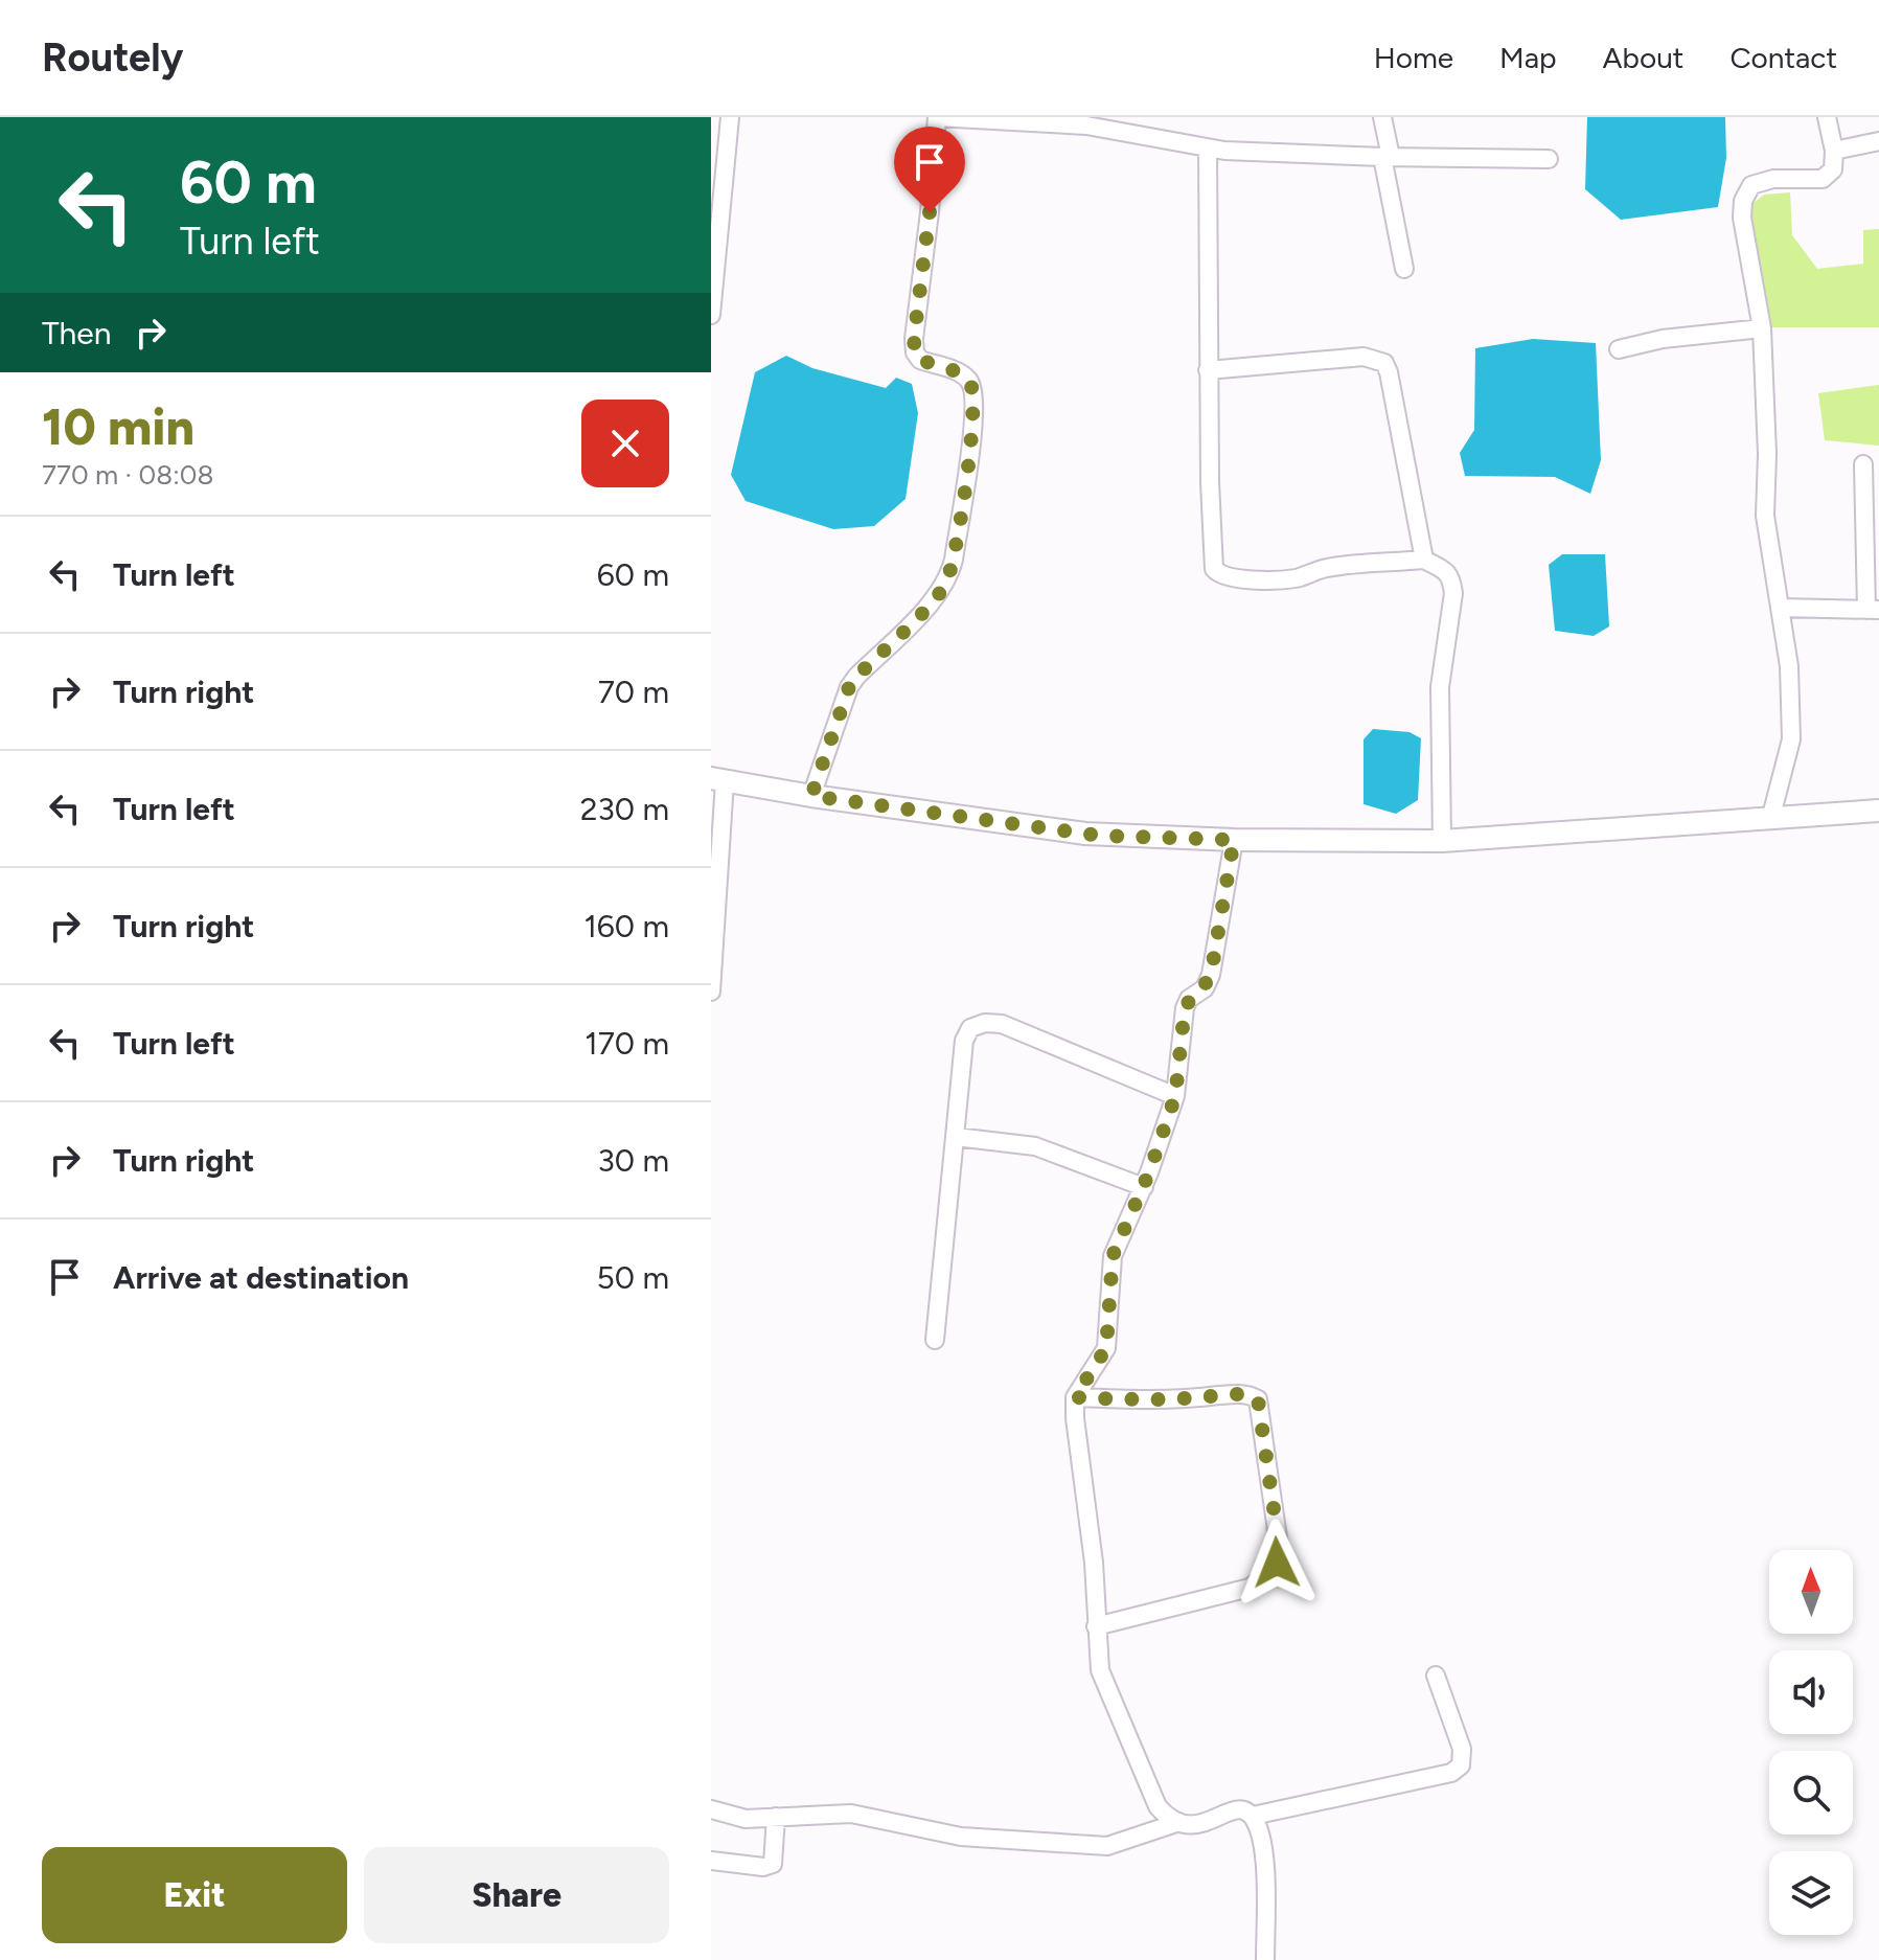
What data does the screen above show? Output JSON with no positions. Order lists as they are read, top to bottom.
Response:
{
  "north": "top",
  "page": {
    "header": "Routely",
    "nav": [
      "Home",
      "Map",
      "About",
      "Contact"
    ],
    "turn": ["60 m", "Turn left"],
    "then": "Then",
    "heading": ["10 min", "770 m · 08:08"],
    "list": [
      {
        "name": "Turn left",
        "value": "60 m"
      },
      {
        "name": "Turn right",
        "value": "70 m"
      },
      {
        "name": "Turn left",
        "value": "230 m"
      },
      {
        "name": "Turn right",
        "value": "160 m"
      },
      {
        "name": "Turn left",
        "value": "170 m"
      },
      {
        "name": "Turn right",
        "value": "30 m"
      },
      {
        "name": "Arrive at destination",
        "value": "50 m"
      }
    ],
    "buttons": ["Exit", "Share"]
  }
}
